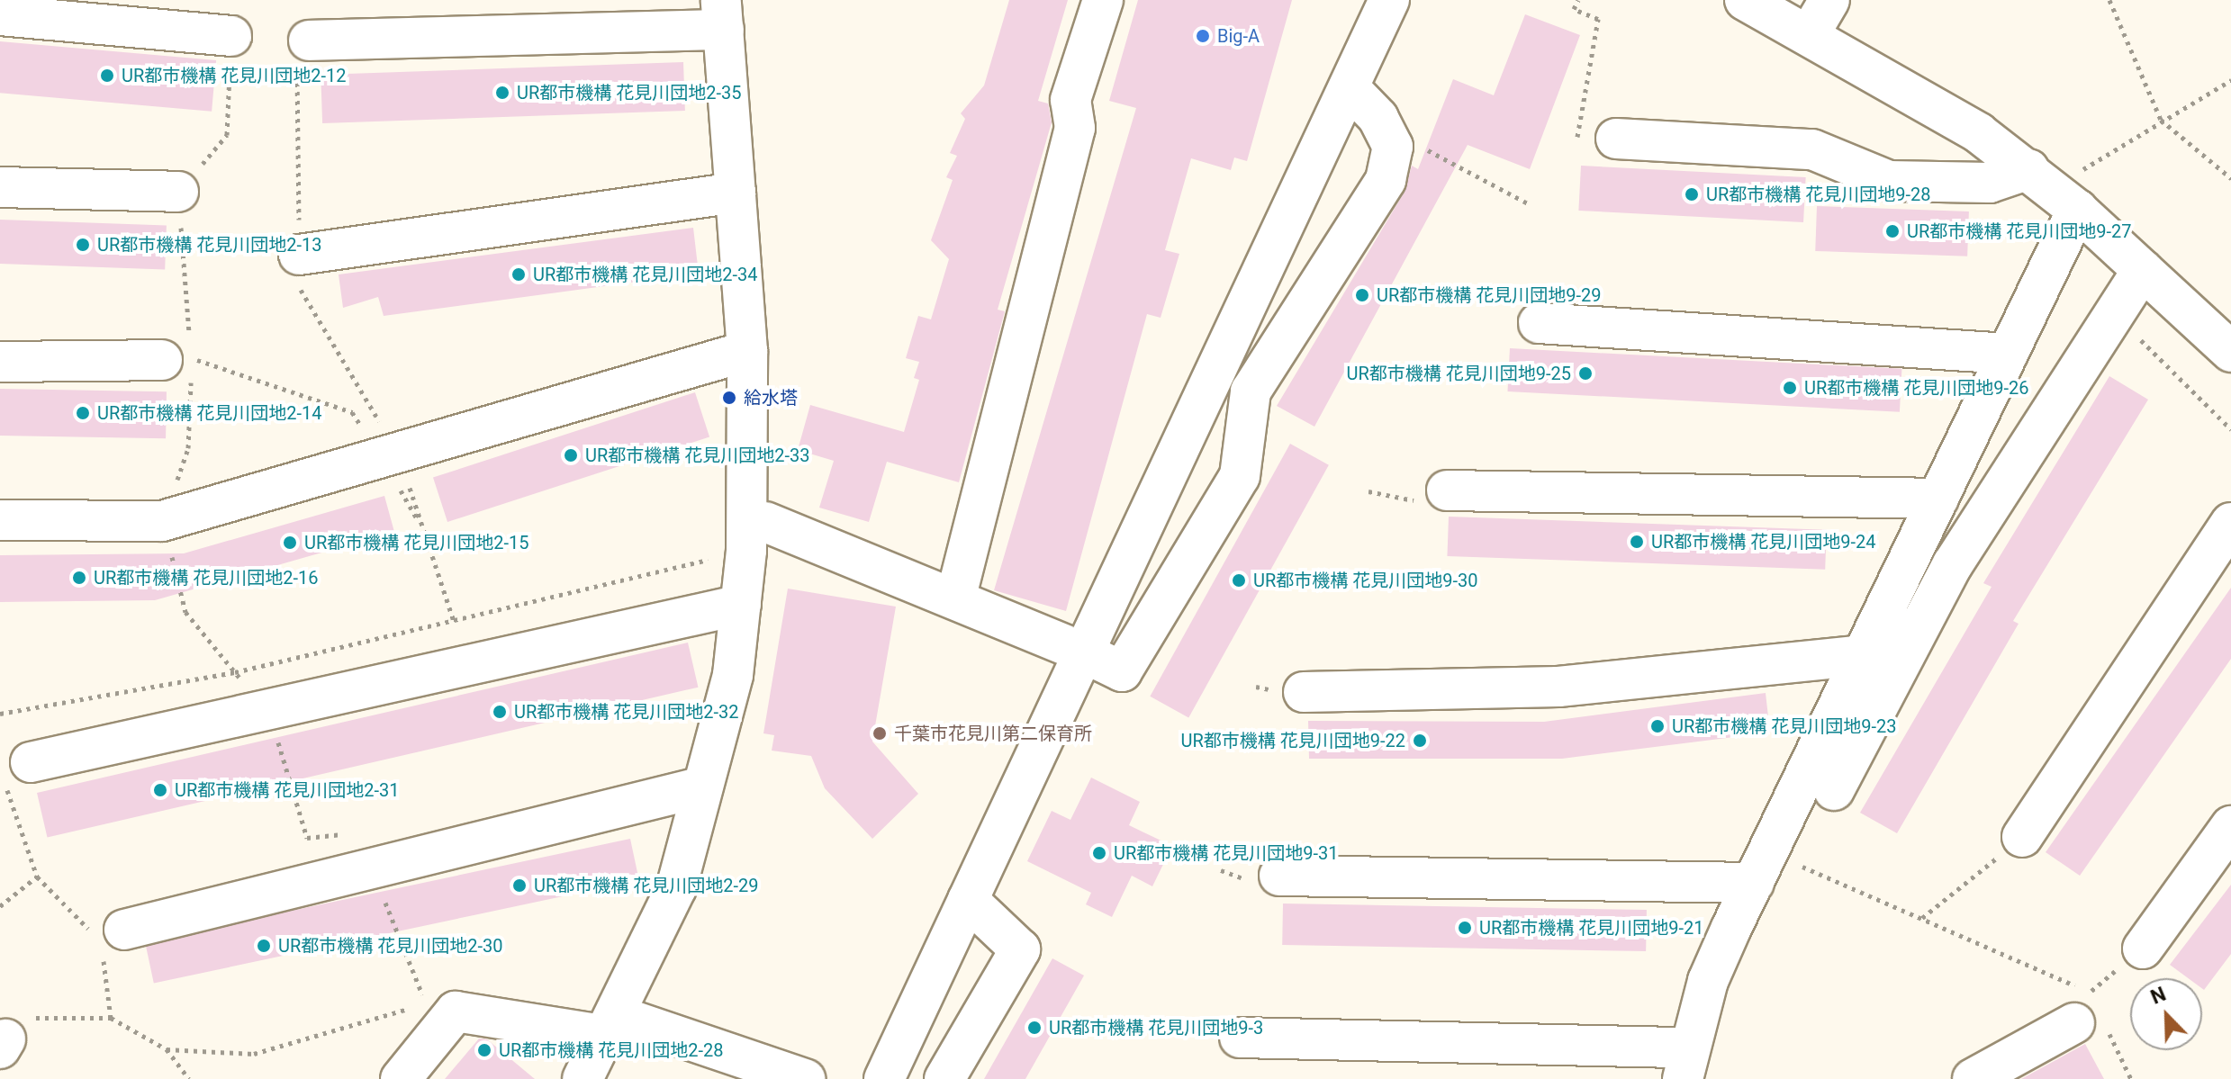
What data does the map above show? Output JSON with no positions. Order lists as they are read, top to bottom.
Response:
{
  "places": [
    "Big-A",
    "UR都市機構 花見川団地2-12",
    "UR都市機構 花見川団地2-35",
    "UR都市機構 花見川団地9-28",
    "UR都市機構 花見川団地9-27",
    "UR都市機構 花見川団地2-13",
    "UR都市機構 花見川団地2-34",
    "UR都市機構 花見川団地9-29",
    "UR都市機構 花見川団地9-25",
    "UR都市機構 花見川団地9-26",
    "給水塔",
    "UR都市機構 花見川団地2-14",
    "UR都市機構 花見川団地2-33",
    "UR都市機構 花見川団地9-24",
    "UR都市機構 花見川団地2-15",
    "UR都市機構 花見川団地2-16",
    "UR都市機構 花見川団地9-30",
    "UR都市機構 花見川団地2-32",
    "UR都市機構 花見川団地9-23",
    "千葉市花見川第二保育所",
    "UR都市機構 花見川団地9-22",
    "UR都市機構 花見川団地2-31",
    "UR都市機構 花見川団地9-31",
    "UR都市機構 花見川団地2-29",
    "UR都市機構 花見川団地9-21",
    "UR都市機構 花見川団地2-30",
    "UR都市機構 花見川団地9-3",
    "UR都市機構 花見川団地2-28"
  ],
  "north": "top left"
}
